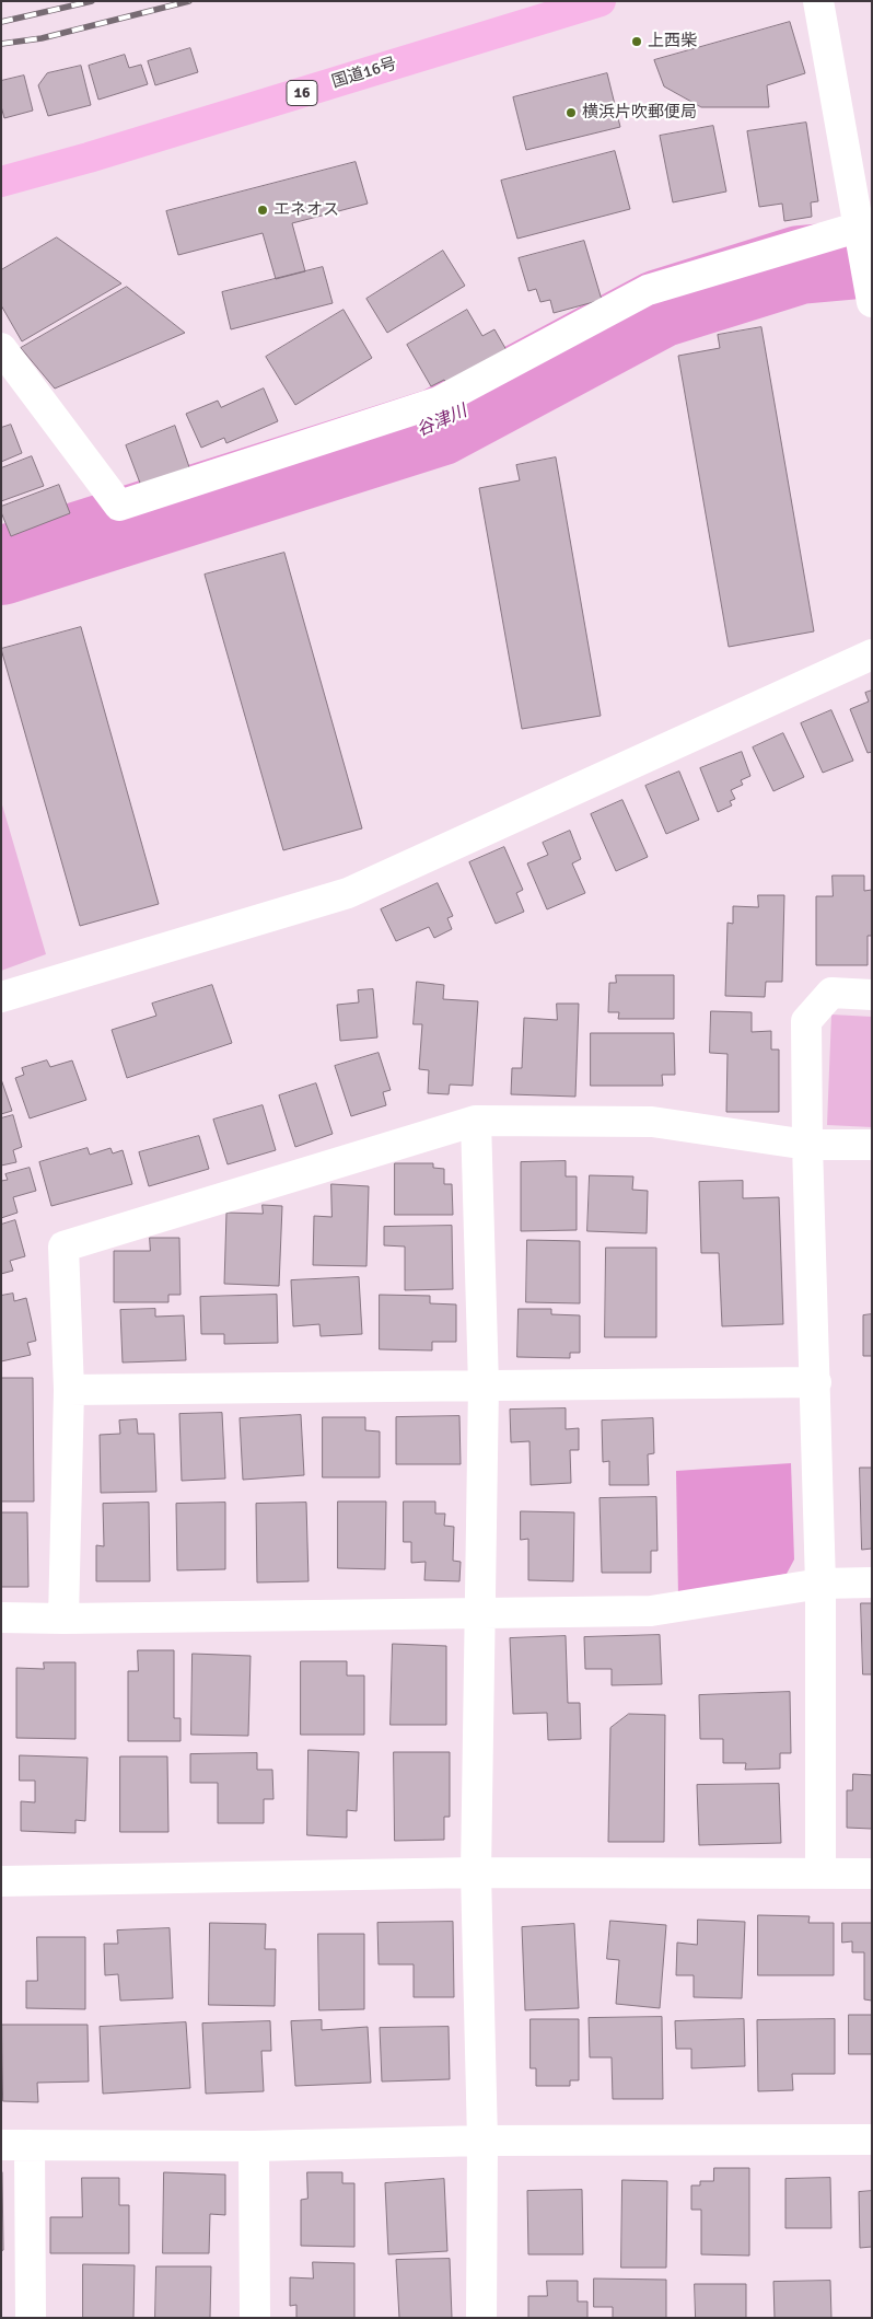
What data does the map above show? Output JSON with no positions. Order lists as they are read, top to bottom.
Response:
{
  "streets": {
    "highway": ["国道16号", "16"]
  },
  "water": ["谷津川"],
  "places": ["上西柴", "横浜片吹郵便局", "エネオス"]
}
